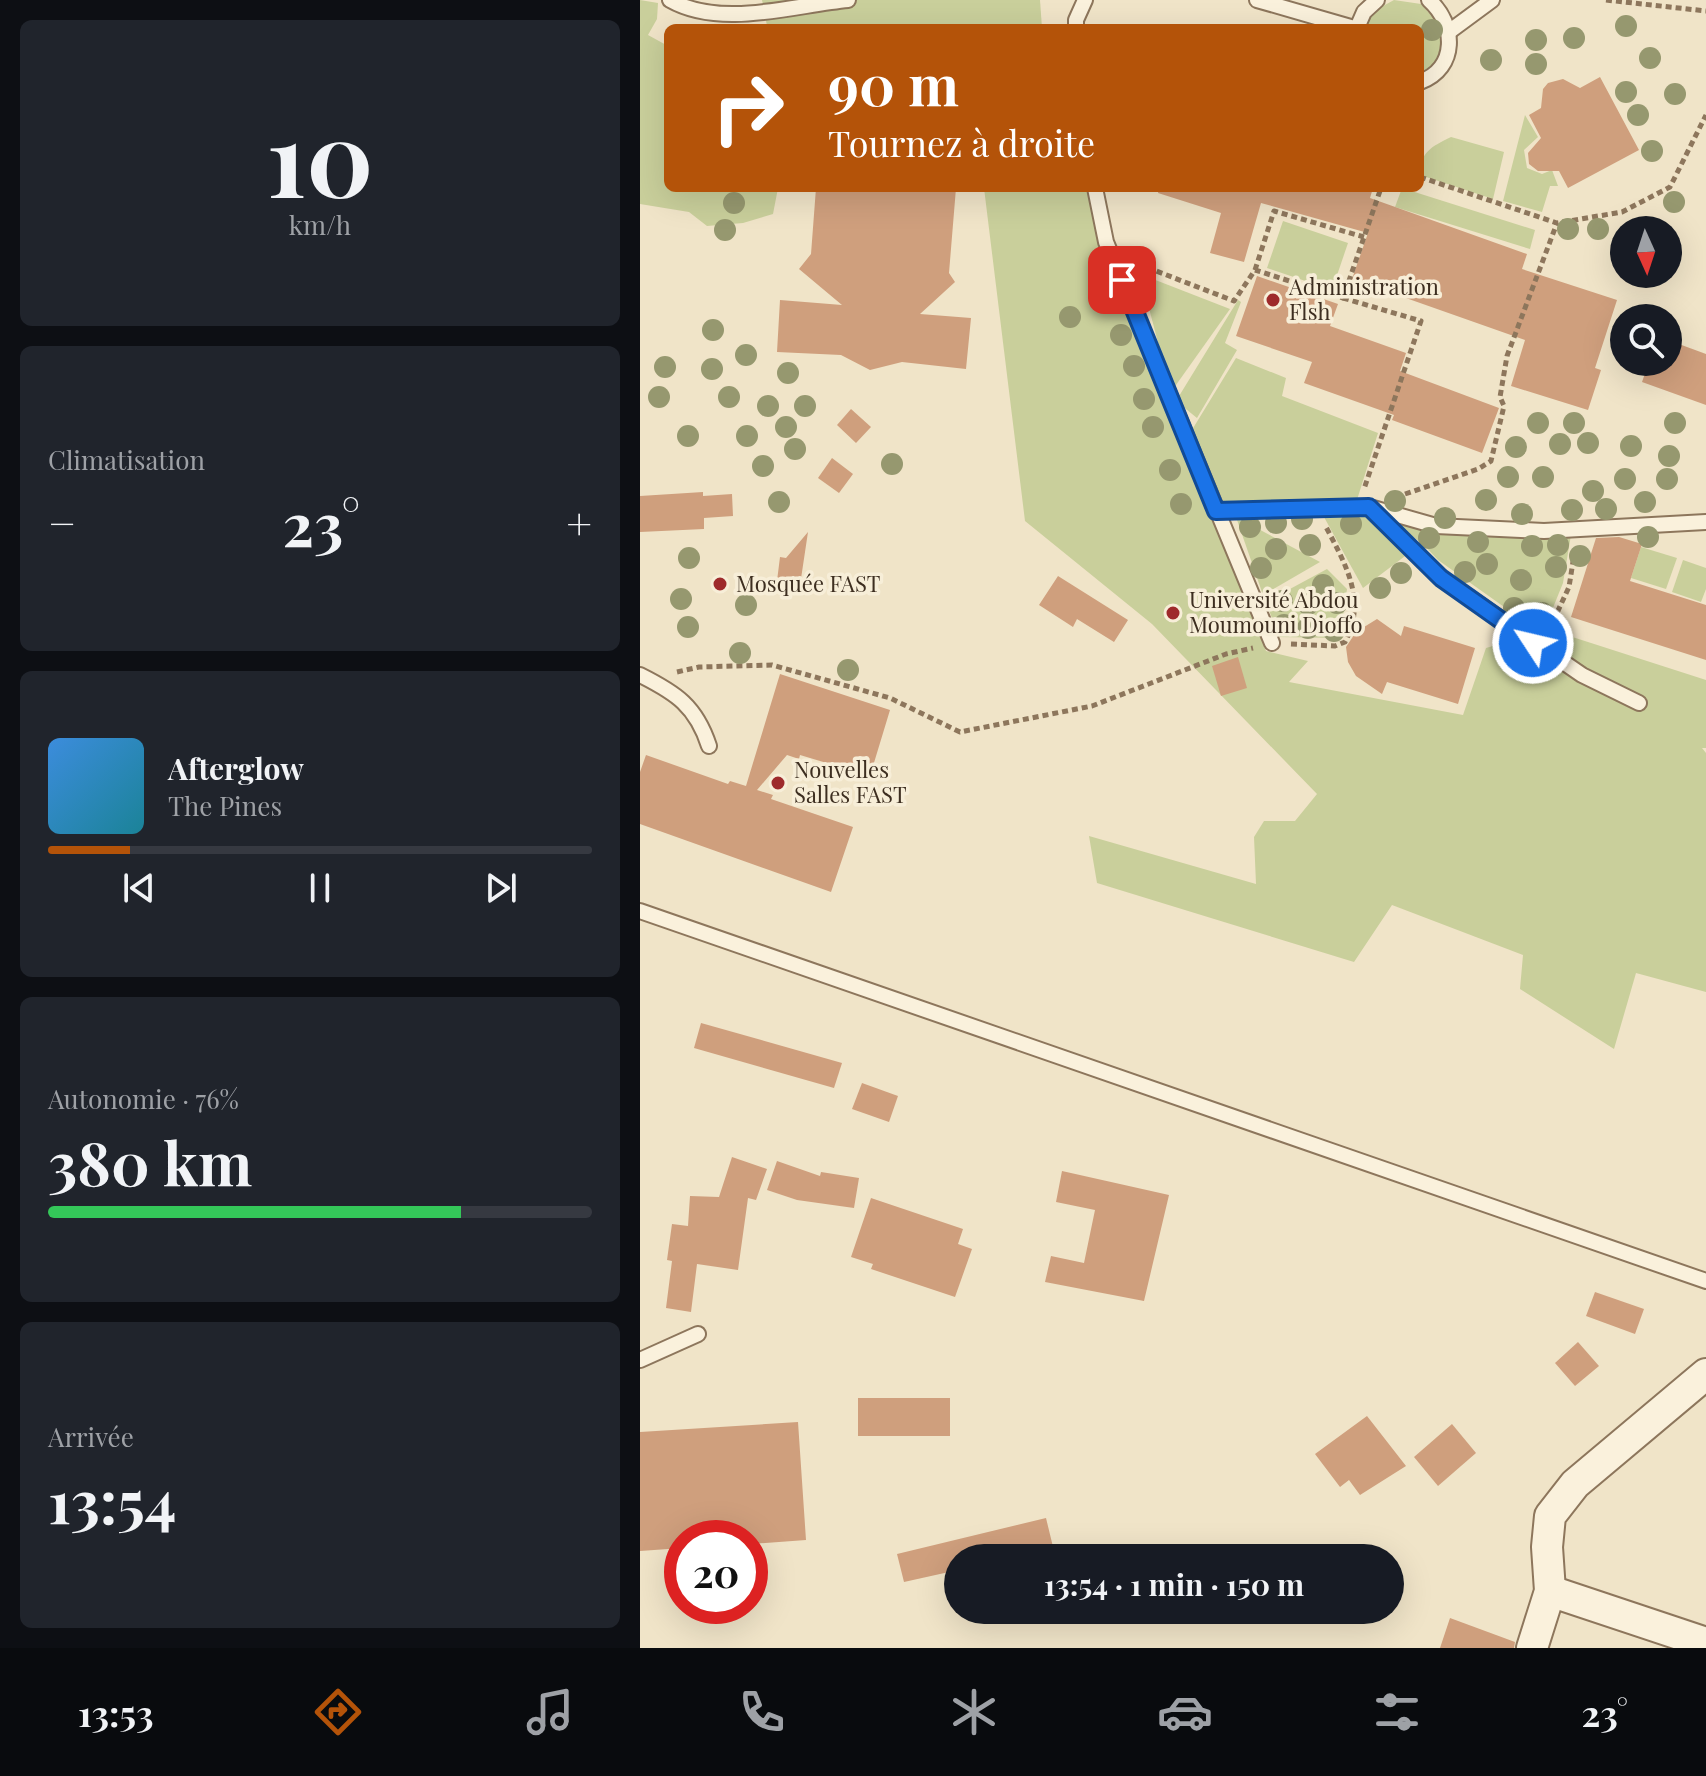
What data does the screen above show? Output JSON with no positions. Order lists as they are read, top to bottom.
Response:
{
  "places": [
    "Administration Flsh",
    "Mosquée FAST",
    "Université Abdou Moumouni Dioffo",
    "Nouvelles Salles FAST"
  ],
  "north": "bottom",
  "page": {
    "tile": [
      ["10", "km/h"],
      "Climatisation",
      ["Autonomie · 76%", "380 km"],
      ["Arrivée", "13:54"]
    ],
    "turn": ["90 m", "Tournez à droite"],
    "heat": ["−", "23°", "+"],
    "song": ["Afterglow", "The Pines"],
    "limit": "20",
    "trip": "13:54 · 1 min · 150 m",
    "tabs": ["13:53", "23°"]
  }
}
